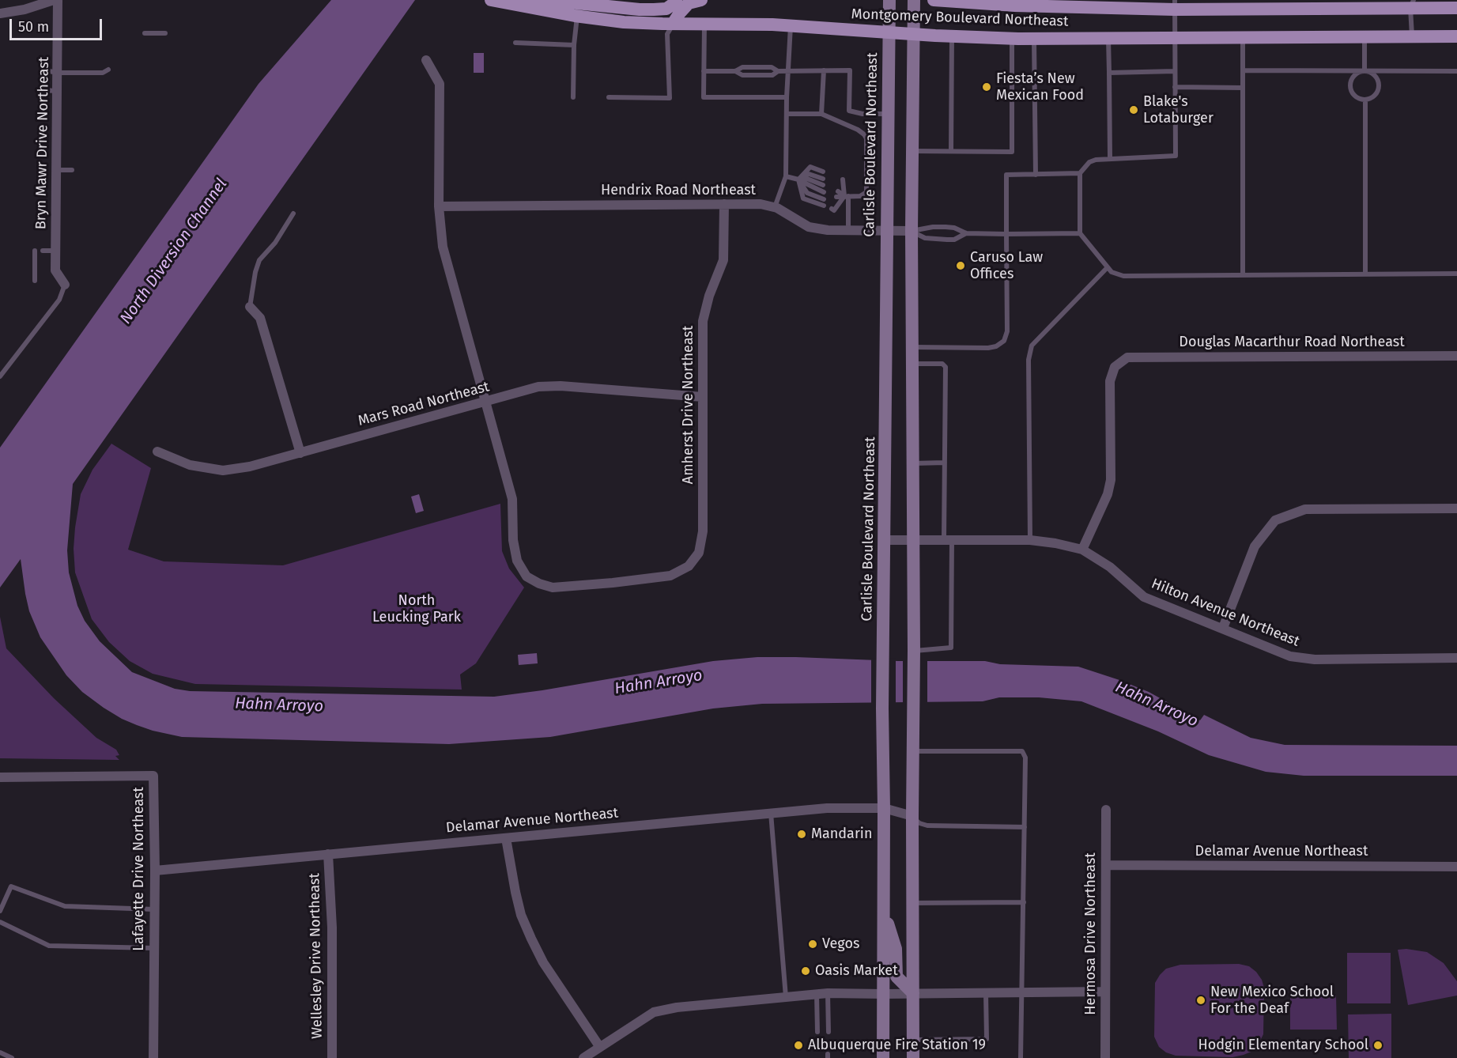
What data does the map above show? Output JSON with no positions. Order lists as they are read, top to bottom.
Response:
{
  "streets": {
    "main road": ["Montgomery Boulevard Northeast", "Carlisle Boulevard Northeast"],
    "street": [
      "Bryn Mawr Drive Northeast",
      "Hendrix Road Northeast",
      "Douglas Macarthur Road Northeast",
      "Mars Road Northeast",
      "Amherst Drive Northeast",
      "Hilton Avenue Northeast",
      "Delamar Avenue Northeast",
      "Lafayette Drive Northeast",
      "Hermosa Drive Northeast",
      "Wellesley Drive Northeast"
    ]
  },
  "crossings": [
    ["Montgomery Boulevard Northeast", "Carlisle Boulevard Northeast"],
    ["Carlisle Boulevard Northeast", "Hendrix Road Northeast"],
    ["Carlisle Boulevard Northeast", "Hilton Avenue Northeast"],
    ["Carlisle Boulevard Northeast", "Delamar Avenue Northeast"],
    ["Hendrix Road Northeast", "Amherst Drive Northeast"],
    ["Douglas Macarthur Road Northeast", "Hilton Avenue Northeast"],
    ["Mars Road Northeast", "Amherst Drive Northeast"],
    ["Delamar Avenue Northeast", "Lafayette Drive Northeast"],
    ["Delamar Avenue Northeast", "Hermosa Drive Northeast"],
    ["Delamar Avenue Northeast", "Wellesley Drive Northeast"]
  ],
  "water": ["North Diversion Channel", "Hahn Arroyo"],
  "parks": ["North Leucking Park"],
  "places": [
    "Fiesta’s New Mexican Food",
    "Blake's Lotaburger",
    "Caruso Law Offices",
    "Mandarin",
    "Vegos",
    "Oasis Market",
    "New Mexico School For the Deaf",
    "Albuquerque Fire Station 19",
    "Hodgin Elementary School"
  ],
  "scale_bar": "50 m"
}
